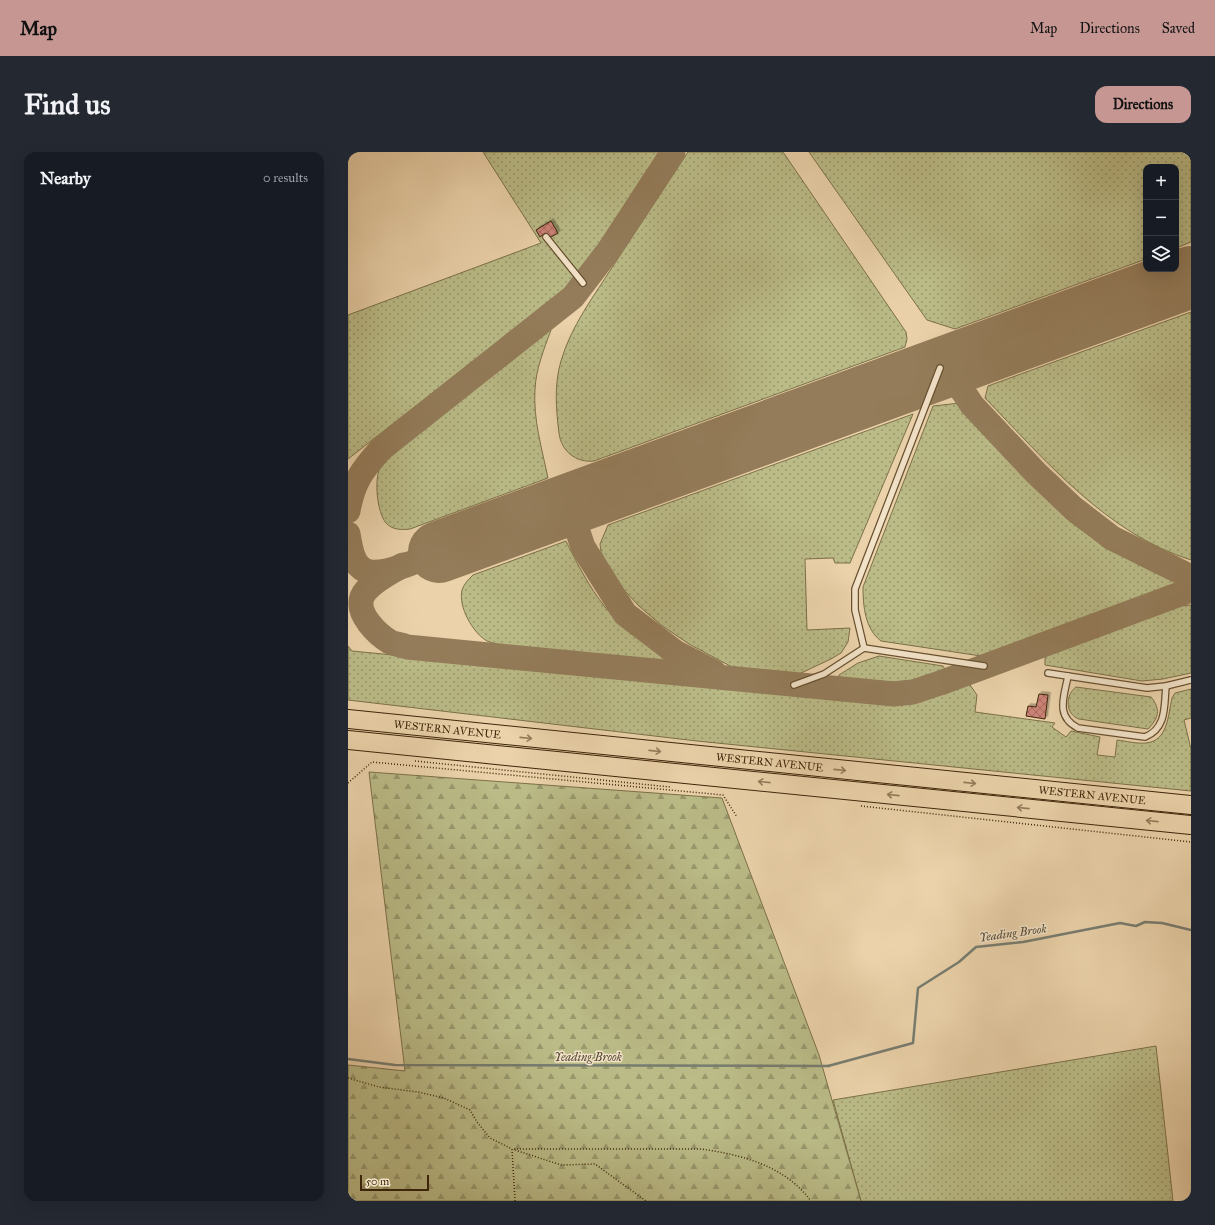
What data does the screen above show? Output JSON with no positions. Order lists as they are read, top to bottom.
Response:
{
  "streets": {
    "highway": ["WESTERN AVENUE"]
  },
  "water": ["Yeading Brook"],
  "scale_bar": "50 m",
  "page": {
    "header": "Map",
    "nav": ["Map", "Directions", "Saved"],
    "buttons": "Directions",
    "title": "Find us",
    "heading": ["Nearby", "0 results"],
    "map_buttons": ["+", "−"],
    "scale": "50 m"
  }
}
